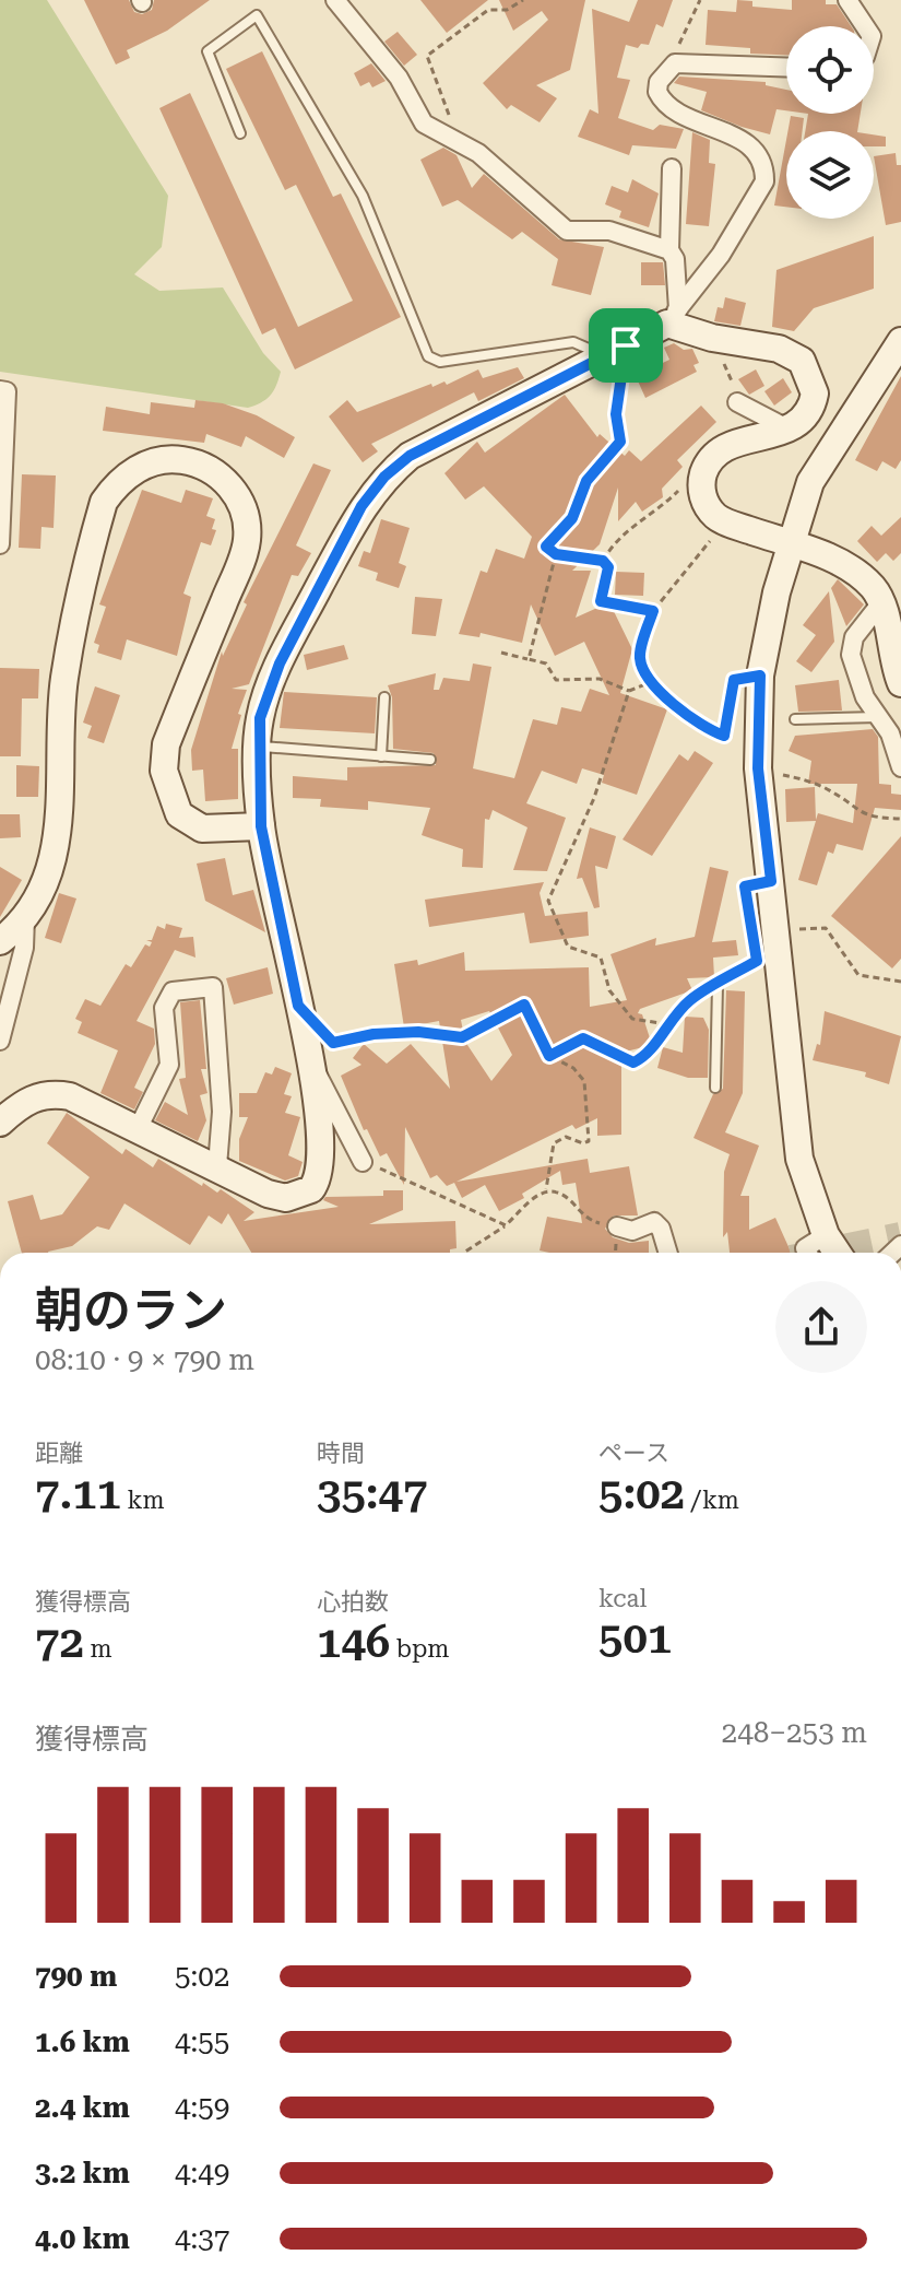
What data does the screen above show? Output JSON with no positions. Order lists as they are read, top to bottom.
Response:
{
  "page": {
    "heading": ["朝のラン", "08:10 · 9 × 790 m"],
    "stats": [
      ["距離", "7.11 km"],
      ["時間", "35:47"],
      ["ペース", "5:02 /km"],
      ["獲得標高", "72 m"],
      ["心拍数", "146 bpm"],
      ["kcal", "501"]
    ],
    "chart": ["獲得標高", "248–253 m"],
    "list": [
      {
        "name": "790 m",
        "note": "5:02"
      },
      {
        "name": "1.6 km",
        "note": "4:55"
      },
      {
        "name": "2.4 km",
        "note": "4:59"
      },
      {
        "name": "3.2 km",
        "note": "4:49"
      },
      {
        "name": "4.0 km",
        "note": "4:37"
      }
    ]
  }
}
